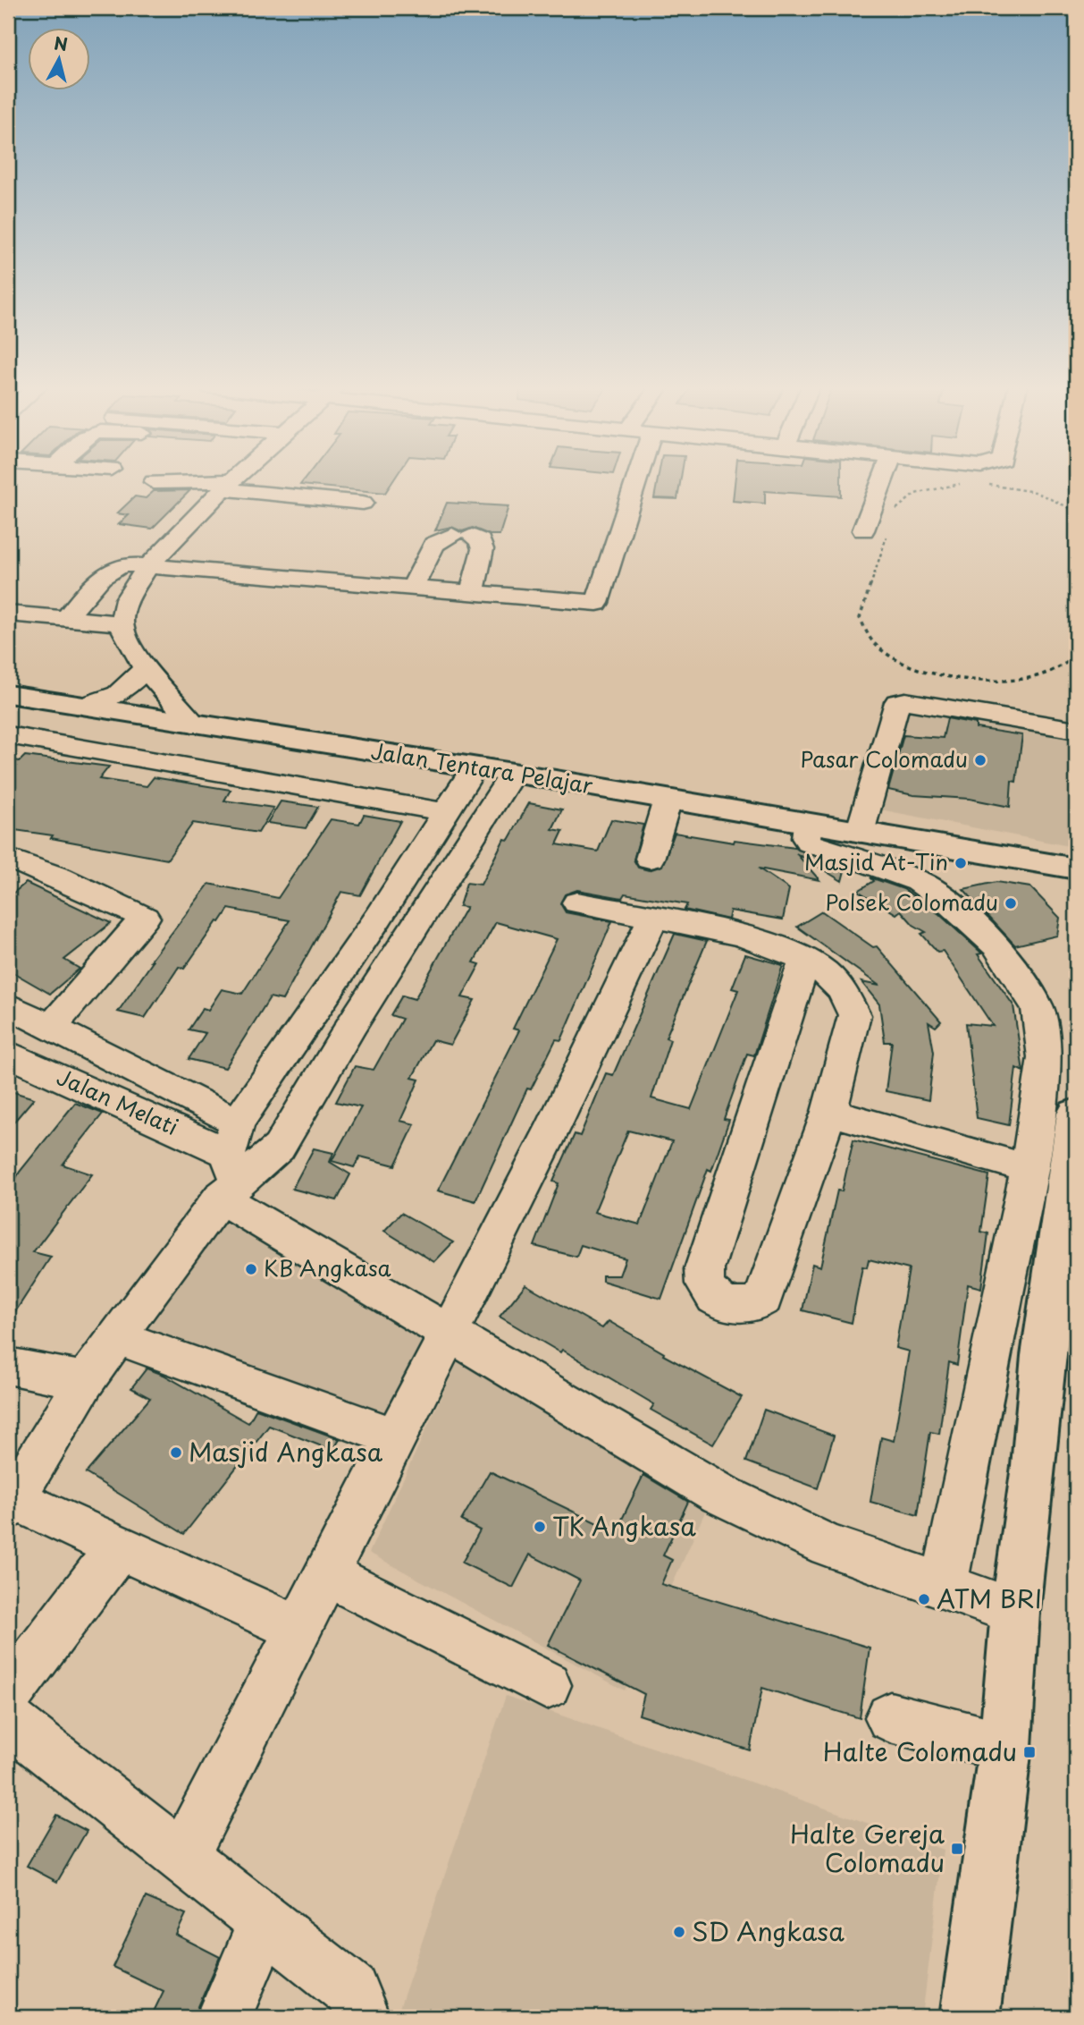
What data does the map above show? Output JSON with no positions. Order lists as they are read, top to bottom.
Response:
{
  "streets": {
    "main road": ["Jalan Tentara Pelajar"],
    "street": ["Jalan Melati"]
  },
  "places": {
    "other": [
      "Pasar Colomadu",
      "Masjid At-Tin",
      "Polsek Colomadu",
      "KB Angkasa",
      "Masjid Angkasa",
      "TK Angkasa",
      "ATM BRI",
      "SD Angkasa"
    ],
    "transit": ["Halte Colomadu", "Halte Gereja Colomadu"]
  },
  "north": "top"
}
